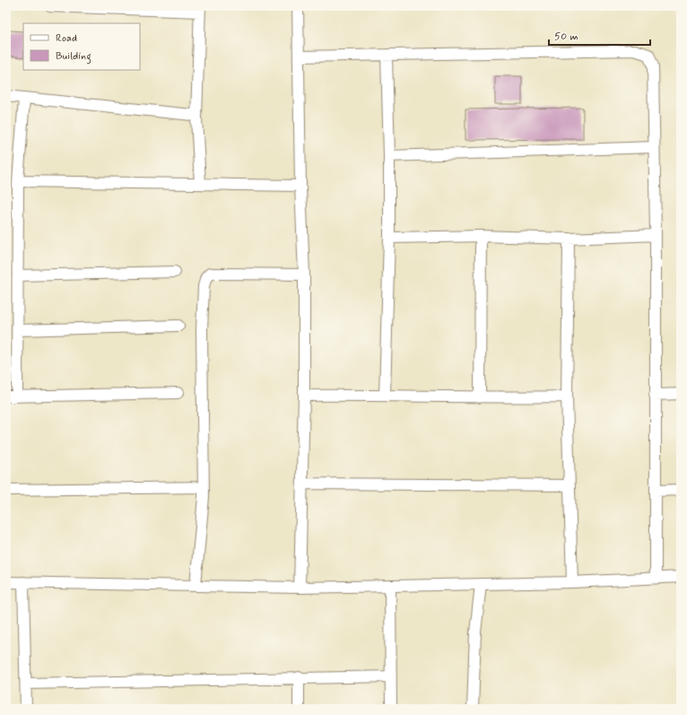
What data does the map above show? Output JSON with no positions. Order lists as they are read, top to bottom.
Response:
{
  "legend": ["Road", "Building"],
  "scale_bar": "50 m"
}
